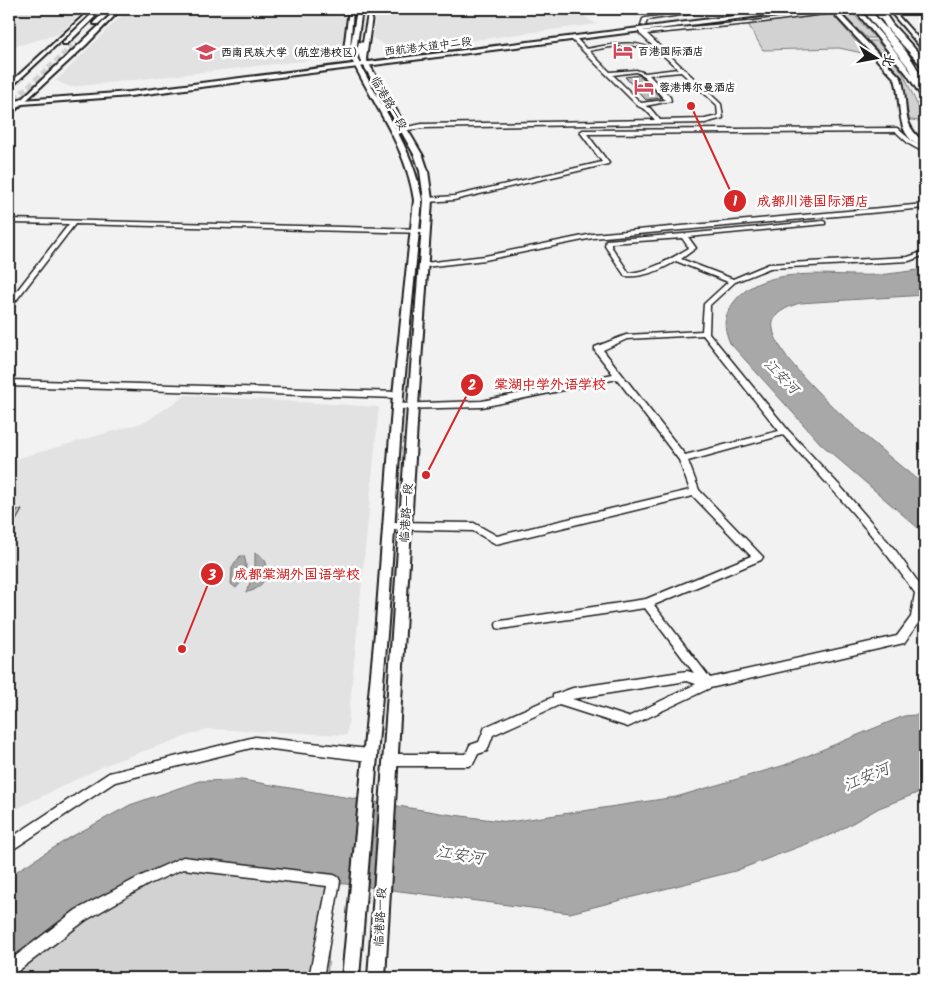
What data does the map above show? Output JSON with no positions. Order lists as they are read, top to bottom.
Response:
{
  "streets": {
    "main road": ["西航港大道中二段", "临港路一段"]
  },
  "crossings": [
    ["西航港大道中二段", "临港路一段"]
  ],
  "water": ["江安河"],
  "places": {
    "hotel": ["百港国际酒店", "蓉港博尔曼酒店"],
    "school or university": ["西南民族大学（航空港校区）"],
    "other": ["成都川港国际酒店", "棠湖中学外语学校", "成都棠湖外国语学校"]
  },
  "north": "right"
}
